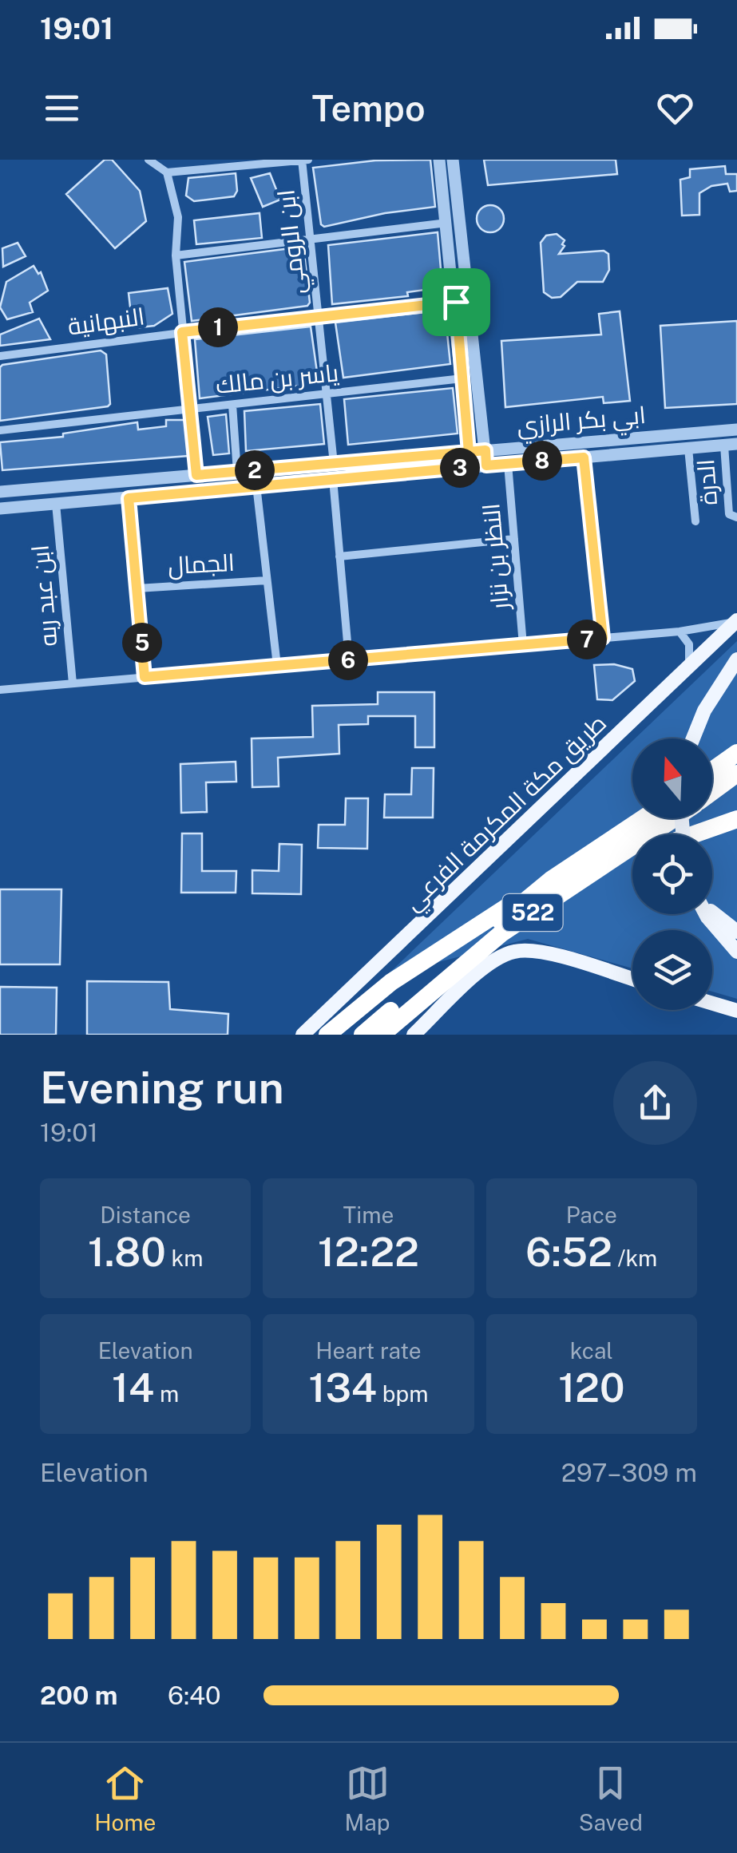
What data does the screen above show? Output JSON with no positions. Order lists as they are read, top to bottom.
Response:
{
  "streets": {
    "highway": ["522"],
    "main road": ["طريق مكة المكرمة الفرعي"],
    "street": [
      "ابن الرومي",
      "النبهانية",
      "ياسر بن مالك",
      "ابي بكر الرازي",
      "الدرة",
      "النظر بن نزار",
      "الجمال",
      "ابن عبد ربه"
    ]
  },
  "crossings": [
    ["ابن الرومي", "النبهانية"],
    ["ابن الرومي", "ياسر بن مالك"],
    ["ابن الرومي", "ابي بكر الرازي"],
    ["ابي بكر الرازي", "الدرة"],
    ["ابي بكر الرازي", "النظر بن نزار"],
    ["ابي بكر الرازي", "ابن عبد ربه"]
  ],
  "north": "top",
  "page": {
    "status": "19:01",
    "header": "Tempo",
    "pins": [
      "1",
      "8",
      "3",
      "2",
      "7",
      "5",
      "6"
    ],
    "heading": ["Evening run", "19:01"],
    "stats": [
      ["Distance", "1.80 km"],
      ["Time", "12:22"],
      ["Pace", "6:52 /km"],
      ["Elevation", "14 m"],
      ["Heart rate", "134 bpm"],
      ["kcal", "120"]
    ],
    "chart": ["Elevation", "297–309 m"],
    "list": [
      {
        "name": "200 m",
        "note": "6:40"
      }
    ],
    "tabs": ["Home", "Map", "Saved"]
  }
}
